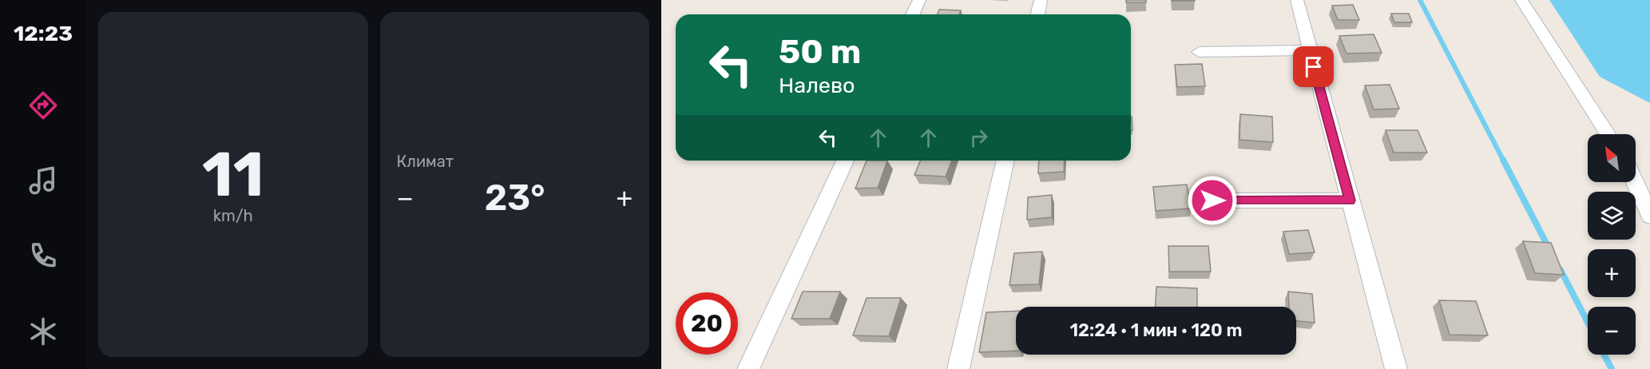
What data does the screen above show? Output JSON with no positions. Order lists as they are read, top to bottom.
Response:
{
  "north": "top left",
  "page": {
    "tabs": "12:23",
    "tile": [
      ["11", "km/h"],
      "Климат"
    ],
    "turn": ["50 m", "Налево"],
    "map_buttons": ["+", "−"],
    "heat": ["−", "23°", "+"],
    "limit": "20",
    "trip": "12:24 · 1 мин · 120 m"
  }
}
